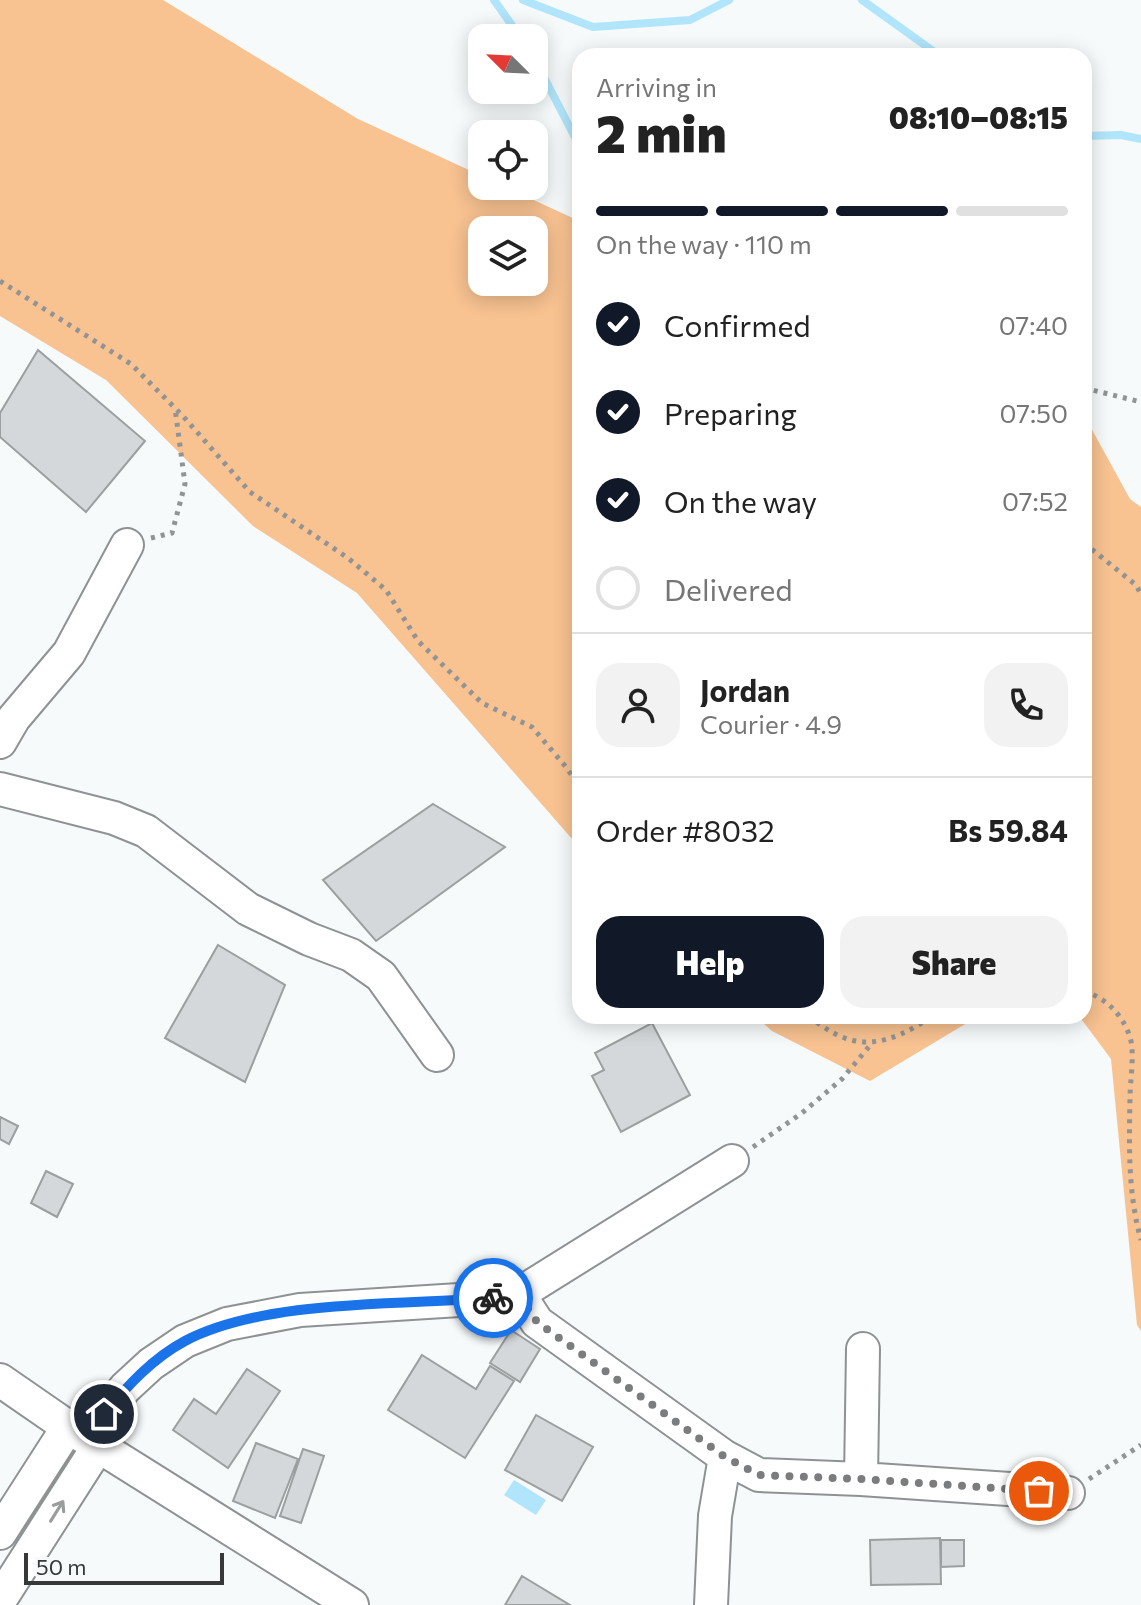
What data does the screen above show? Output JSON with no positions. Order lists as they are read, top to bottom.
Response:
{
  "scale_bar": "50 m",
  "north": "top left",
  "page": {
    "heading": ["2 min", "Arriving in", "08:10–08:15"],
    "panel": [
      "Jordan",
      "Courier · 4.9",
      "Order #8032",
      "Bs 59.84"
    ],
    "bar": "On the way · 110 m",
    "list": [
      ["Confirmed", "07:40"],
      ["Preparing", "07:50"],
      ["On the way", "07:52"],
      "Delivered"
    ],
    "buttons": ["Help", "Share"],
    "scale": "50 m"
  }
}
